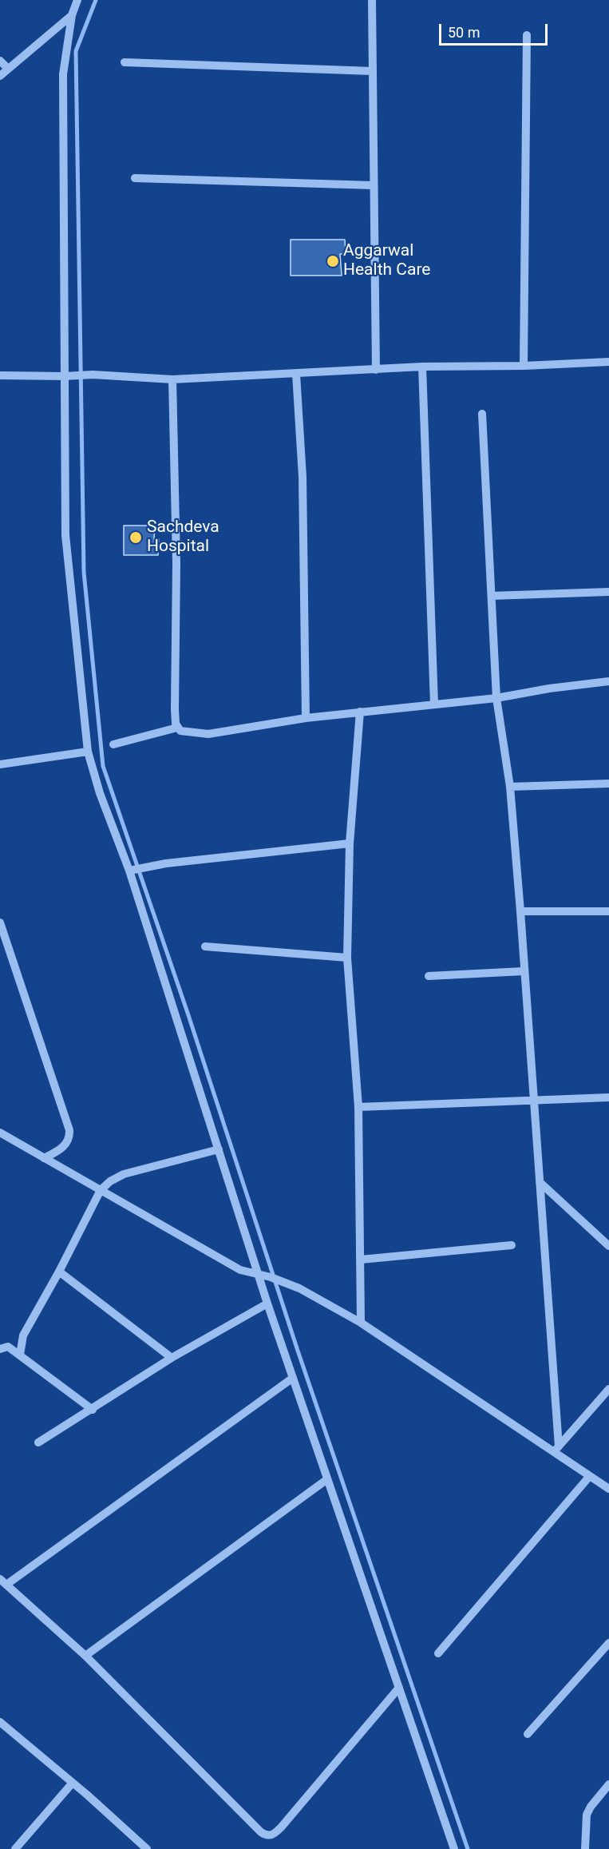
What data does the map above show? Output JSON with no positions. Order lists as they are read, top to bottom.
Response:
{
  "places": ["Aggarwal Health Care", "Sachdeva Hospital"],
  "scale_bar": "50 m"
}
